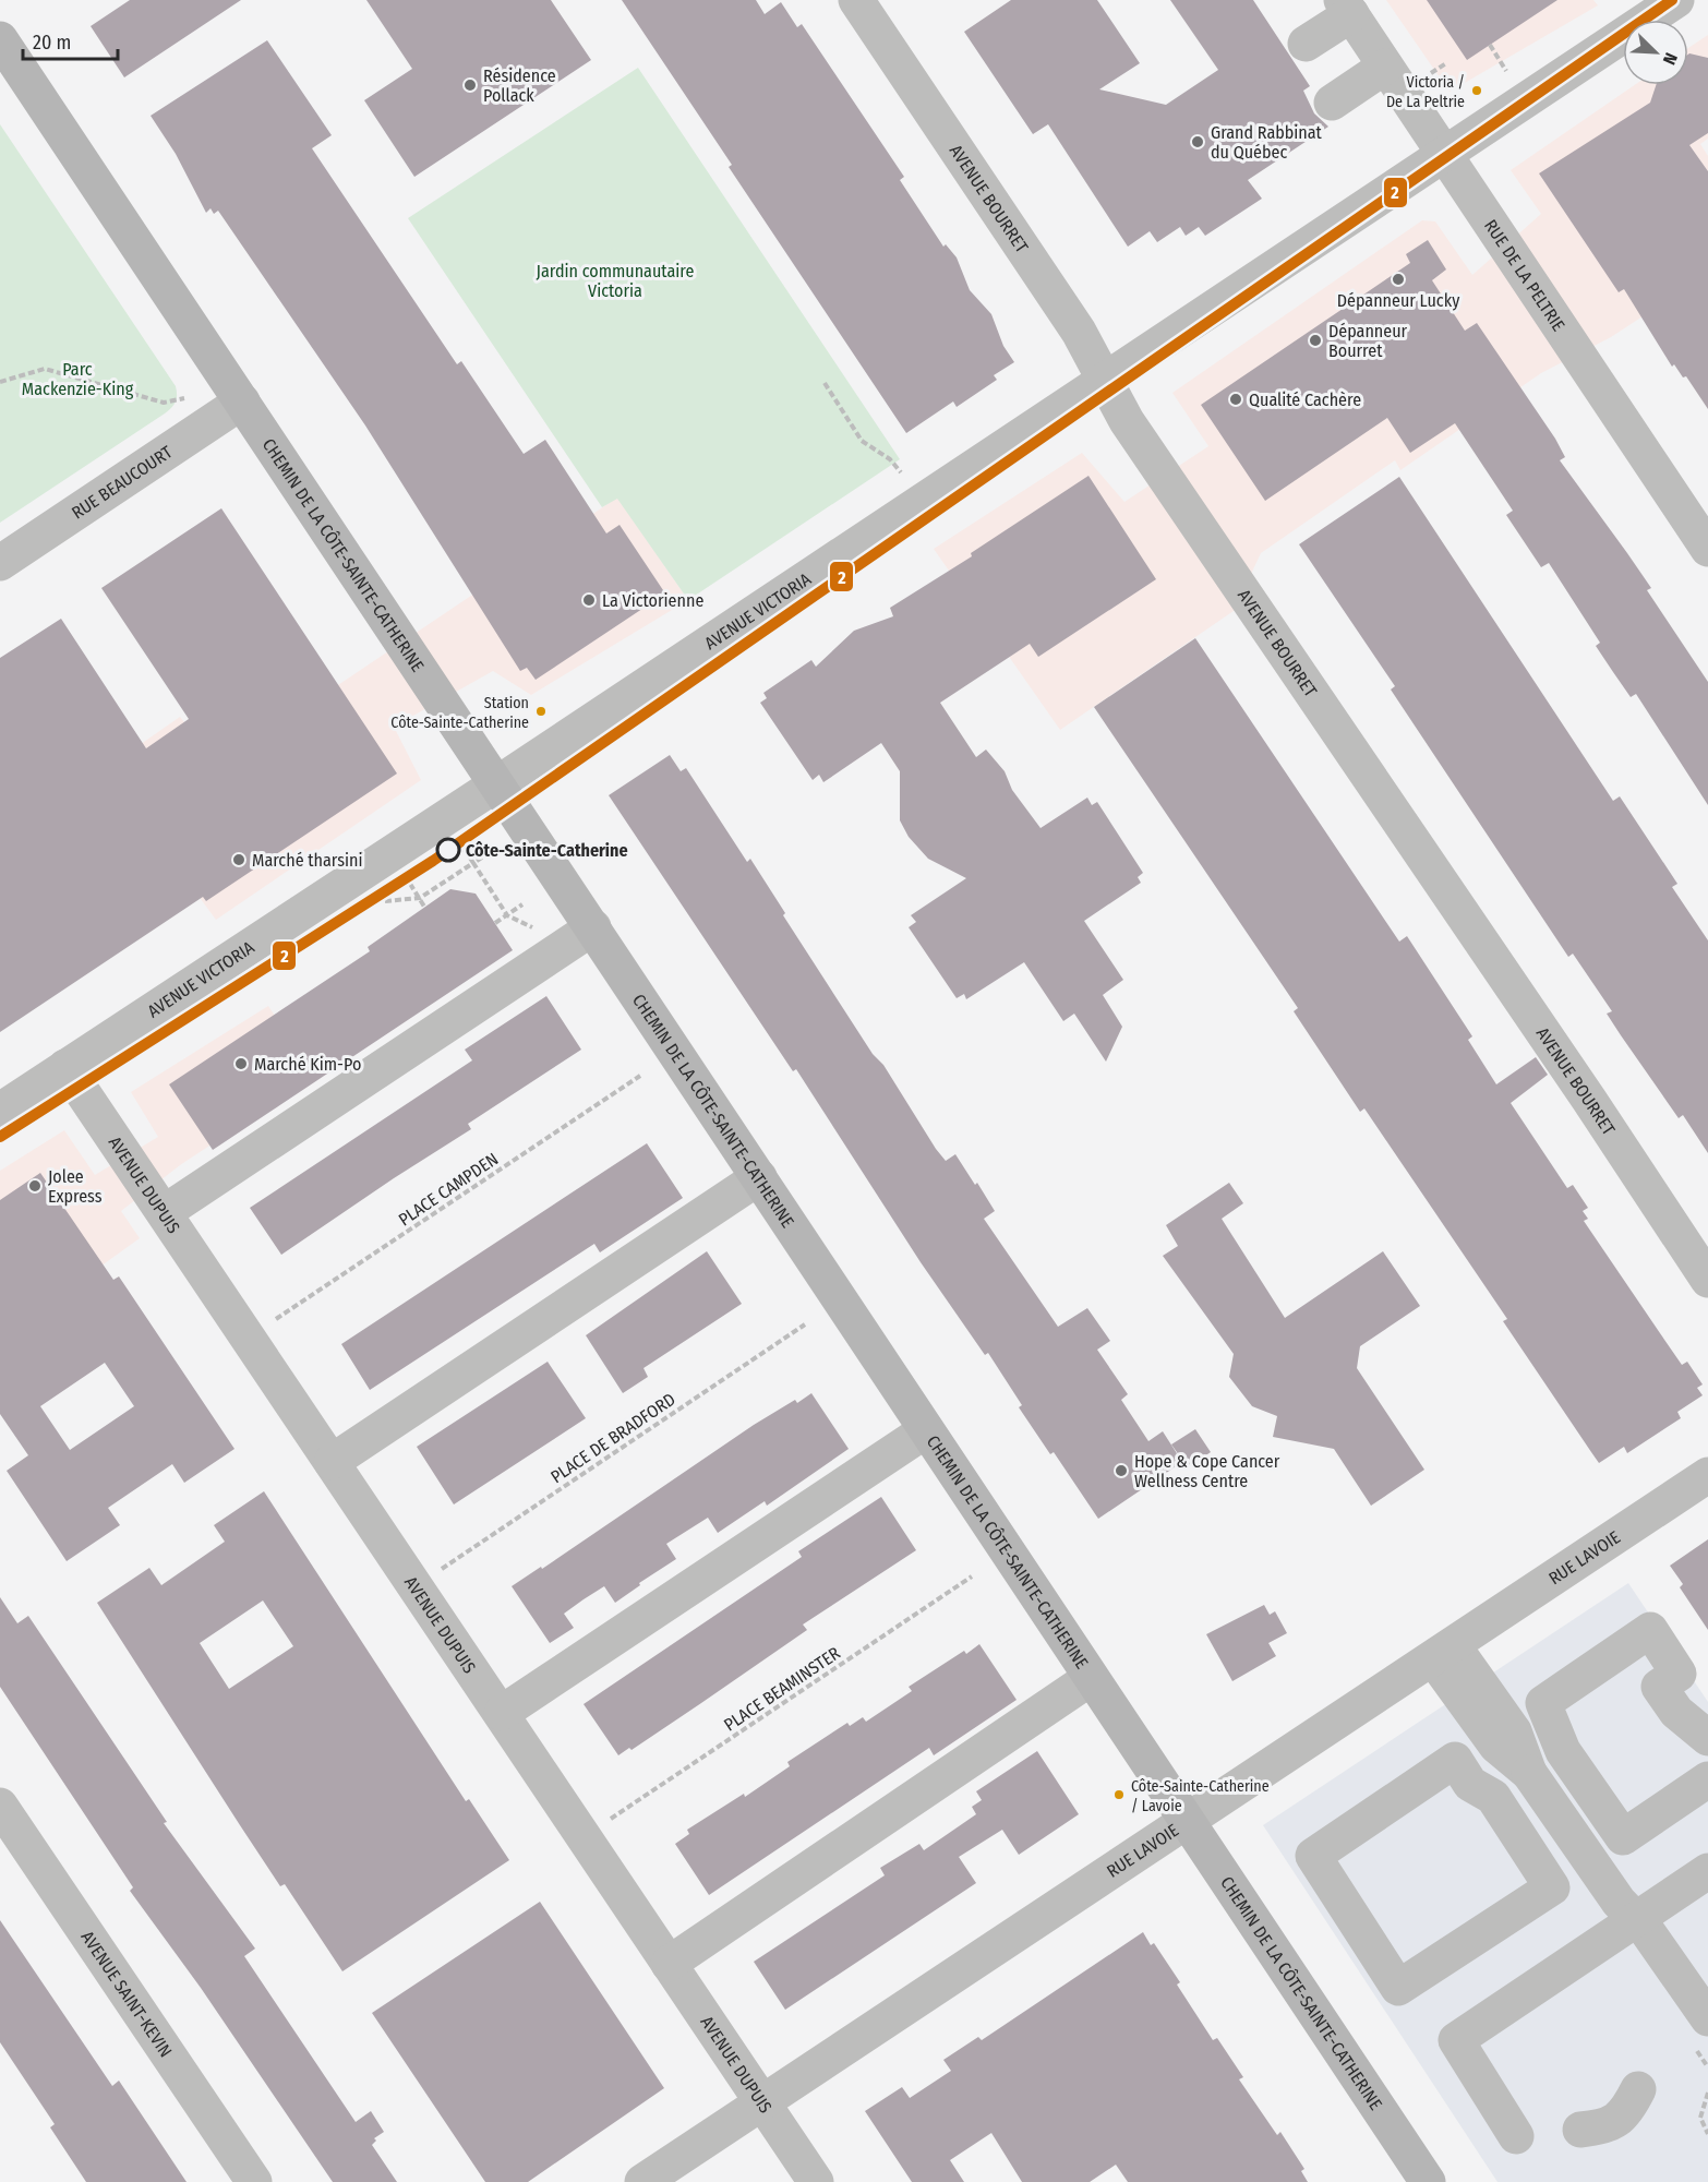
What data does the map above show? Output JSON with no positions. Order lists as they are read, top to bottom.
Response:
{
  "streets": {
    "main road": ["CHEMIN DE LA CÔTE-SAINTE-CATHERINE"],
    "street": [
      "AVENUE BOURRET",
      "RUE DE LA PELTRIE",
      "RUE BEAUCOURT",
      "AVENUE VICTORIA",
      "AVENUE DUPUIS",
      "RUE LAVOIE",
      "AVENUE SAINT-KEVIN"
    ],
    "path": ["PLACE CAMPDEN", "PLACE DE BRADFORD", "PLACE BEAMINSTER"]
  },
  "crossings": [
    ["AVENUE BOURRET", "AVENUE VICTORIA"],
    ["RUE DE LA PELTRIE", "AVENUE VICTORIA"],
    ["RUE BEAUCOURT", "CHEMIN DE LA CÔTE-SAINTE-CATHERINE"],
    ["CHEMIN DE LA CÔTE-SAINTE-CATHERINE", "AVENUE VICTORIA"],
    ["CHEMIN DE LA CÔTE-SAINTE-CATHERINE", "RUE LAVOIE"],
    ["AVENUE VICTORIA", "AVENUE DUPUIS"],
    ["AVENUE DUPUIS", "RUE LAVOIE"]
  ],
  "parks": ["Jardin communautaire Victoria", "Parc Mackenzie-King"],
  "places": [
    "Résidence Pollack",
    "Victoria / De La Peltrie",
    "Grand Rabbinat du Québec",
    "Dépanneur Lucky",
    "Dépanneur Bourret",
    "Qualité Cachère",
    "La Victorienne",
    "Station Côte-Sainte-Catherine",
    "Côte-Sainte-Catherine",
    "Marché tharsini",
    "Marché Kim-Po",
    "Jolee Express",
    "Hope & Cope Cancer Wellness Centre",
    "Côte-Sainte-Catherine / Lavoie"
  ],
  "lines": ["transit line 2"],
  "scale_bar": "20 m",
  "north": "bottom right"
}
